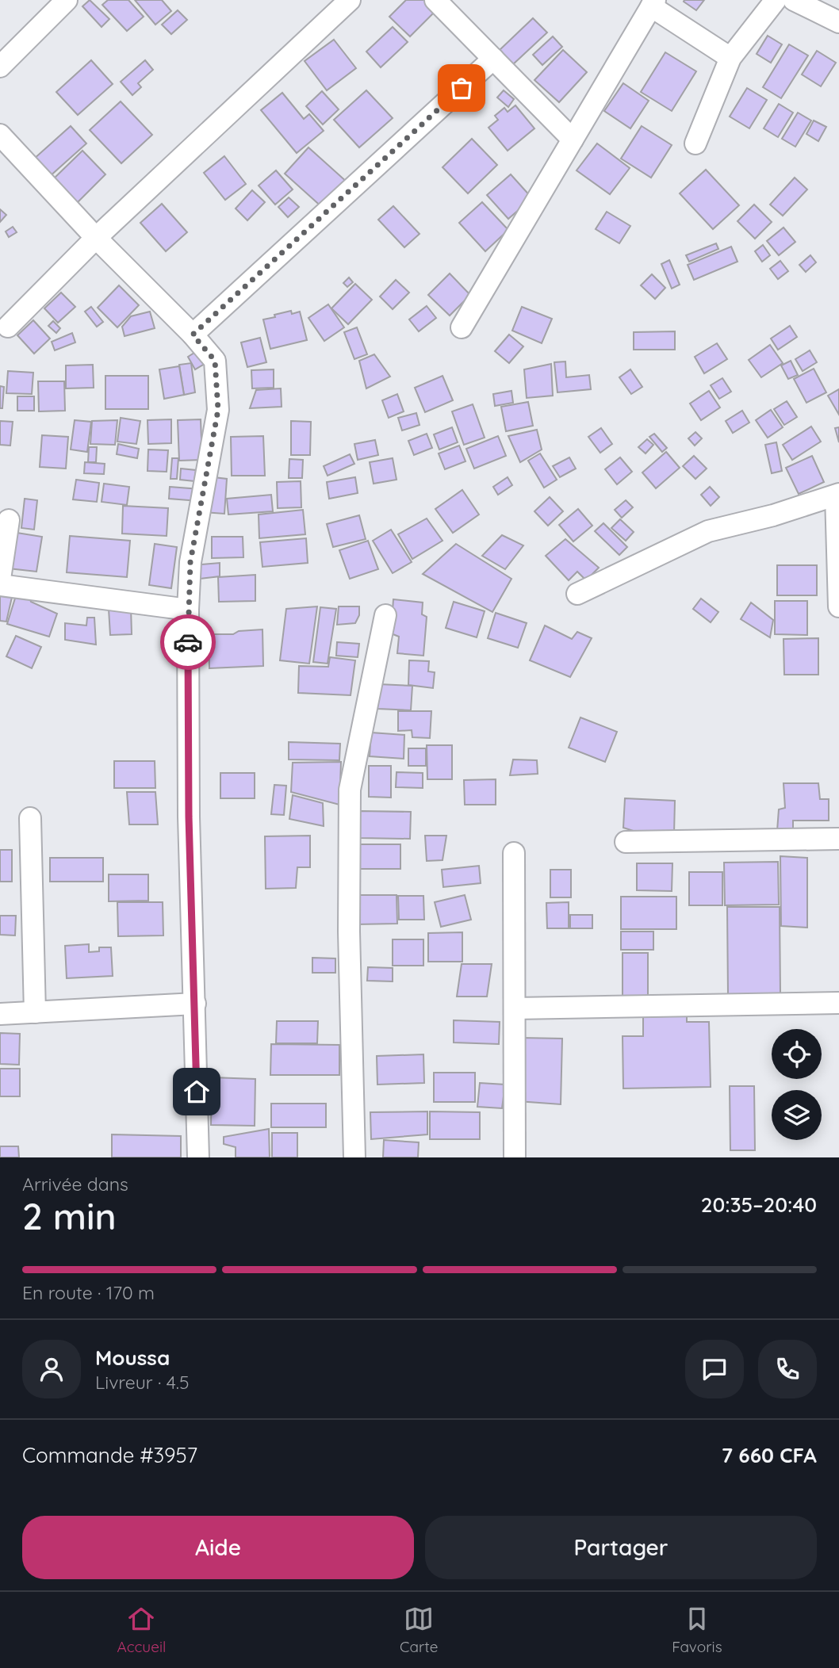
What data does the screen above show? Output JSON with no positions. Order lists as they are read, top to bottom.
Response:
{
  "page": {
    "heading": ["2 min", "Arrivée dans", "20:35–20:40"],
    "panel": [
      "Moussa",
      "Livreur · 4.5",
      "Commande #3957",
      "7 660 CFA"
    ],
    "bar": "En route · 170 m",
    "buttons": ["Aide", "Partager"],
    "tabs": ["Accueil", "Carte", "Favoris"]
  }
}
